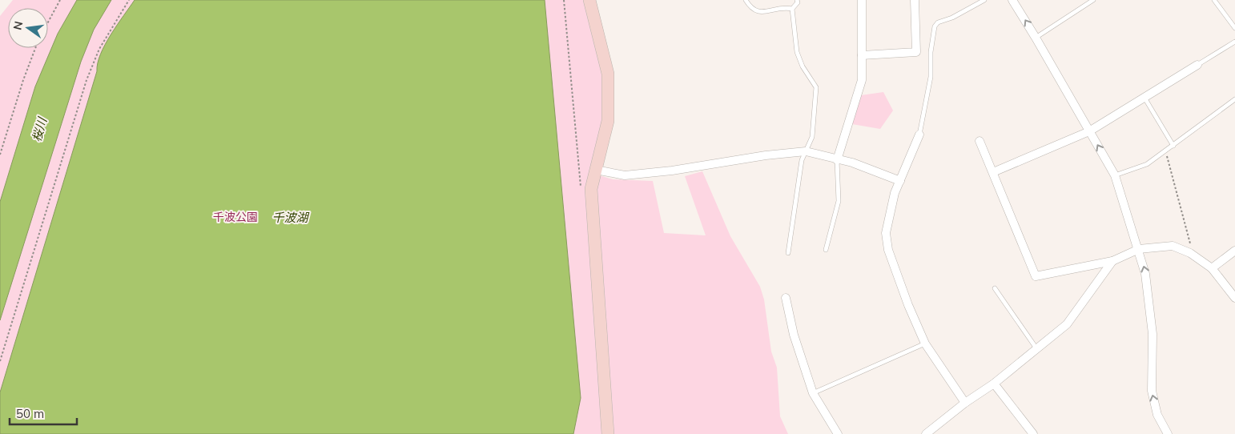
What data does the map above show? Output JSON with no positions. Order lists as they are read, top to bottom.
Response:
{
  "water": ["桜川", "千波湖"],
  "parks": ["千波公園"],
  "scale_bar": "50 m",
  "north": "left"
}
